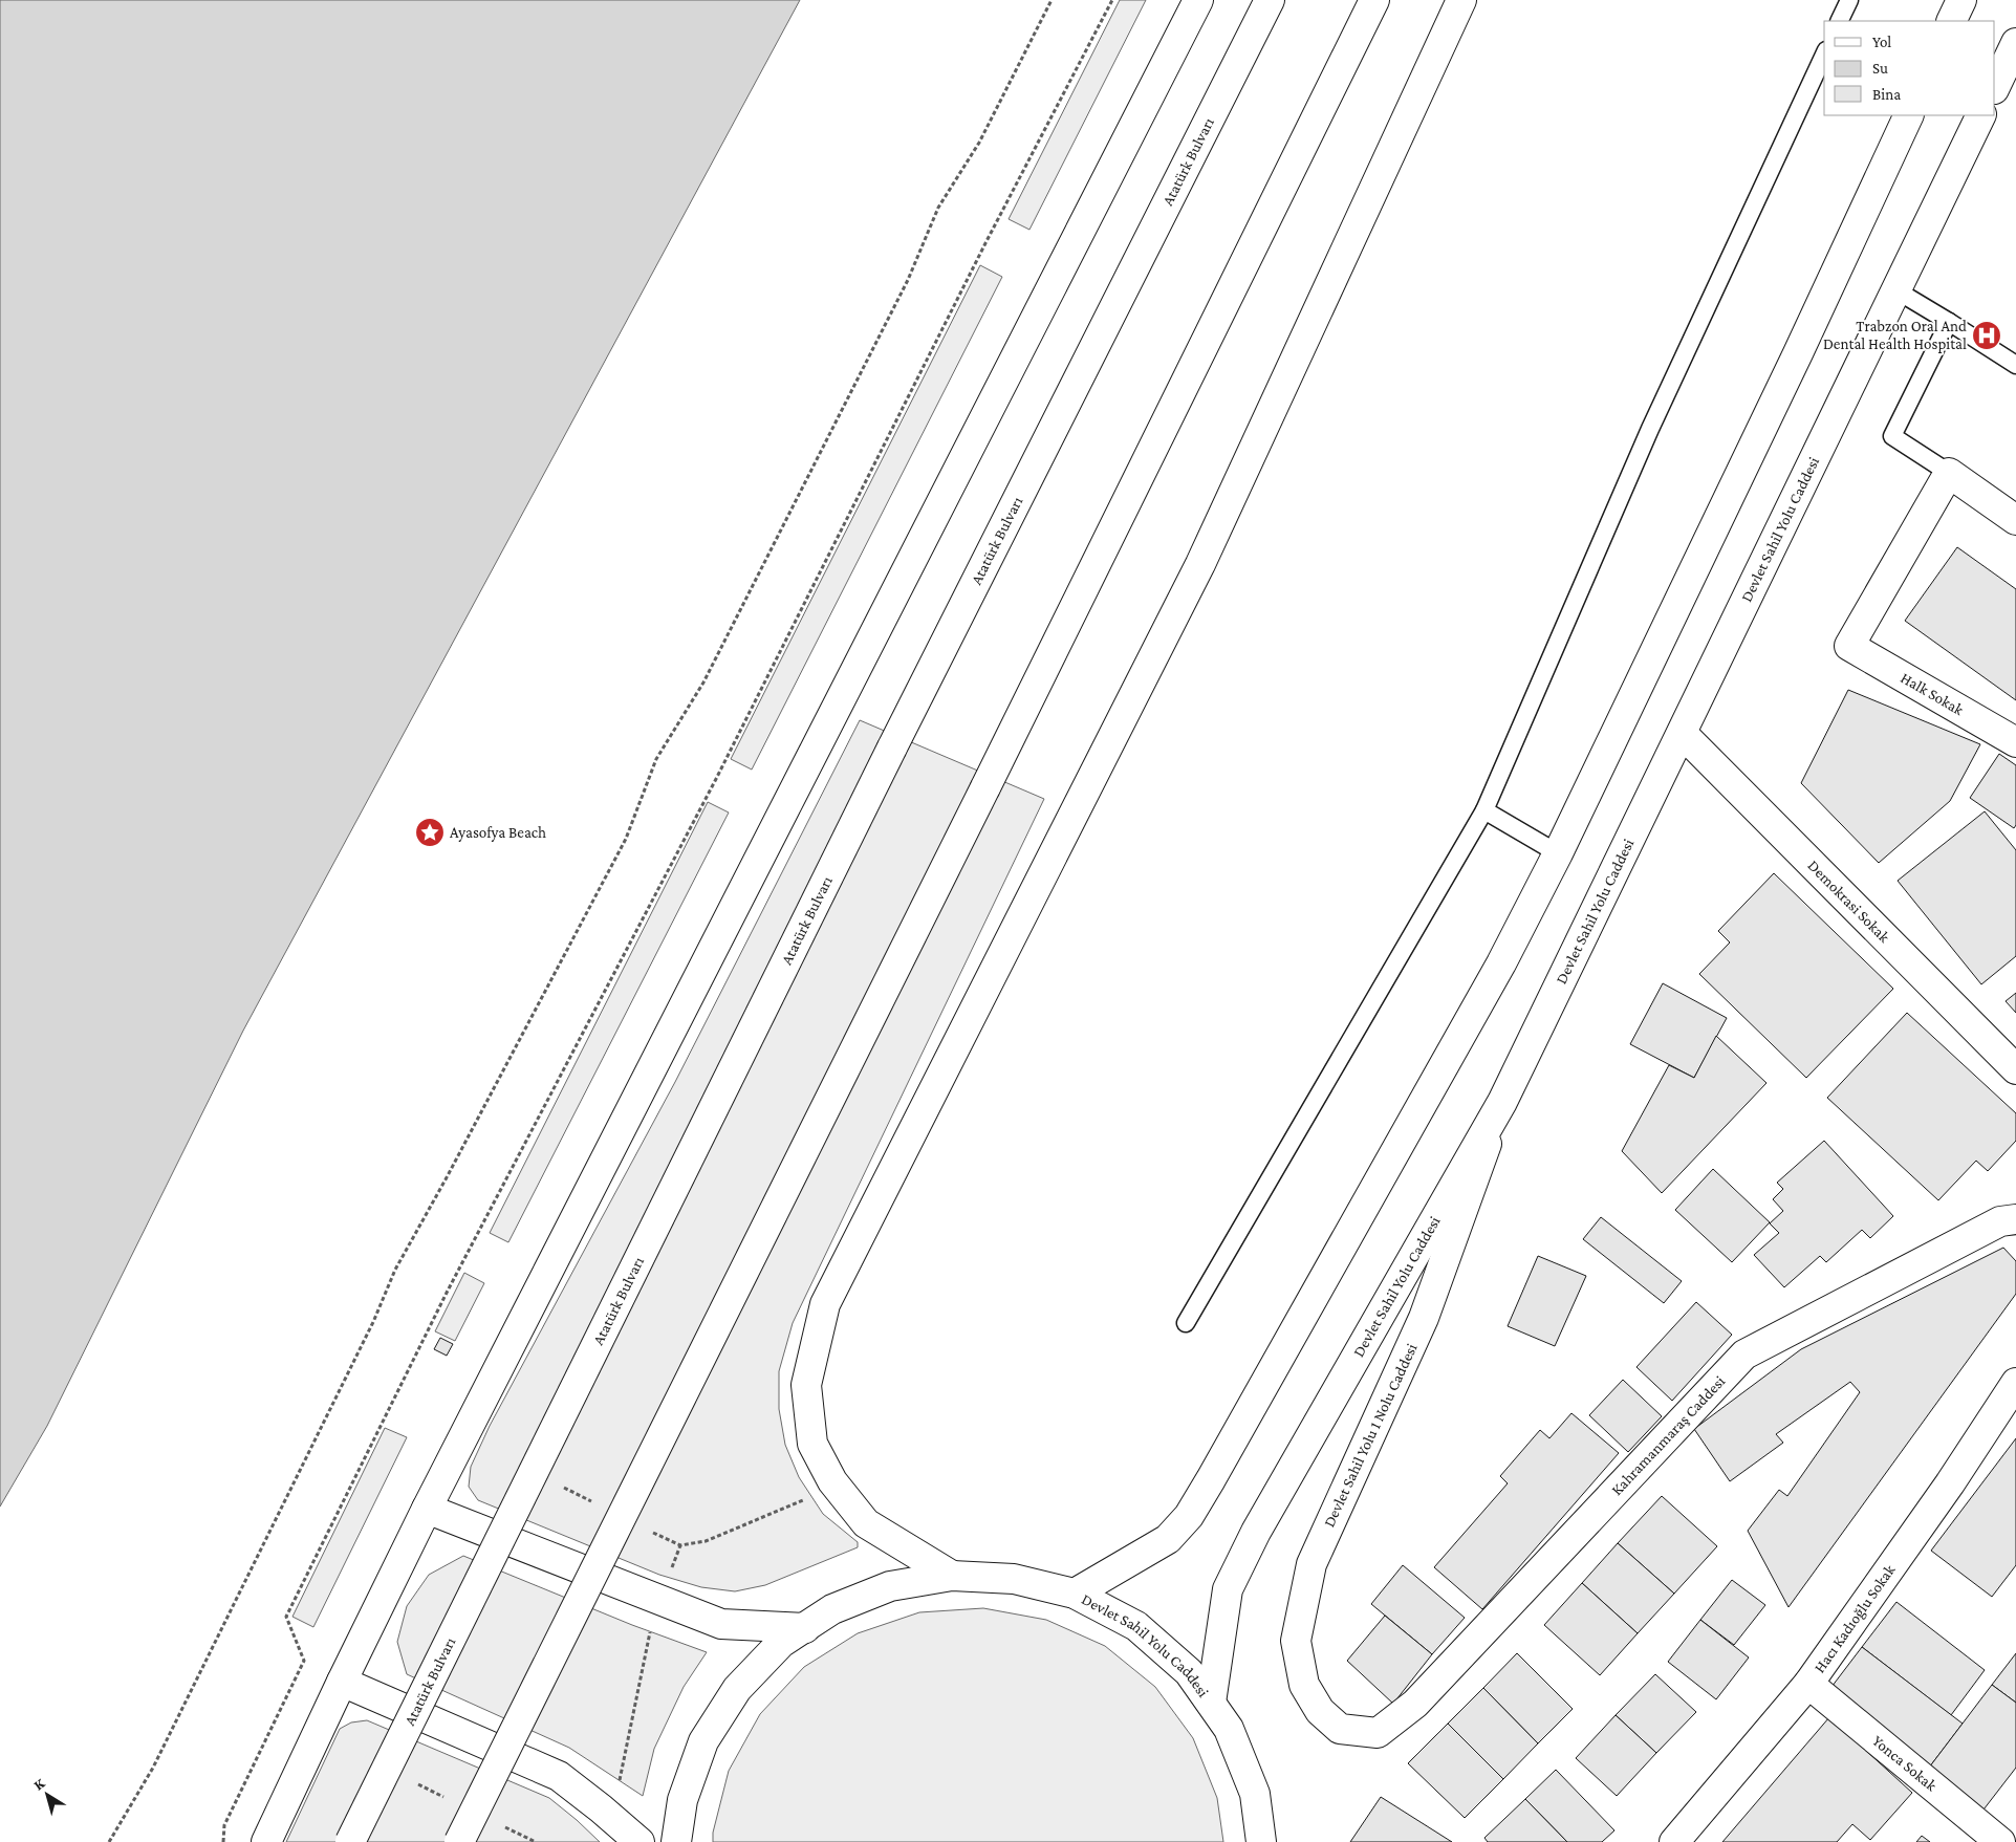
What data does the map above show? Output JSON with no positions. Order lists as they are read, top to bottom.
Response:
{
  "streets": {
    "main road": [
      "Atatürk Bulvarı",
      "Devlet Sahil Yolu Caddesi",
      "Halk Sokak",
      "Demokrasi Sokak",
      "Devlet Sahil Yolu 1 Nolu Caddesi",
      "Kahramanmaraş Caddesi",
      "Hacı Kadıoğlu Sokak",
      "Yonca Sokak"
    ]
  },
  "crossings": [
    ["Devlet Sahil Yolu Caddesi", "Demokrasi Sokak"],
    ["Devlet Sahil Yolu Caddesi", "Devlet Sahil Yolu 1 Nolu Caddesi"],
    ["Devlet Sahil Yolu 1 Nolu Caddesi", "Kahramanmaraş Caddesi"],
    ["Hacı Kadıoğlu Sokak", "Yonca Sokak"]
  ],
  "places": {
    "hospital": ["Trabzon Oral And Dental Health Hospital"],
    "place": ["Ayasofya Beach"]
  },
  "legend": ["Yol", "Su", "Bina"],
  "north": "top left"
}
